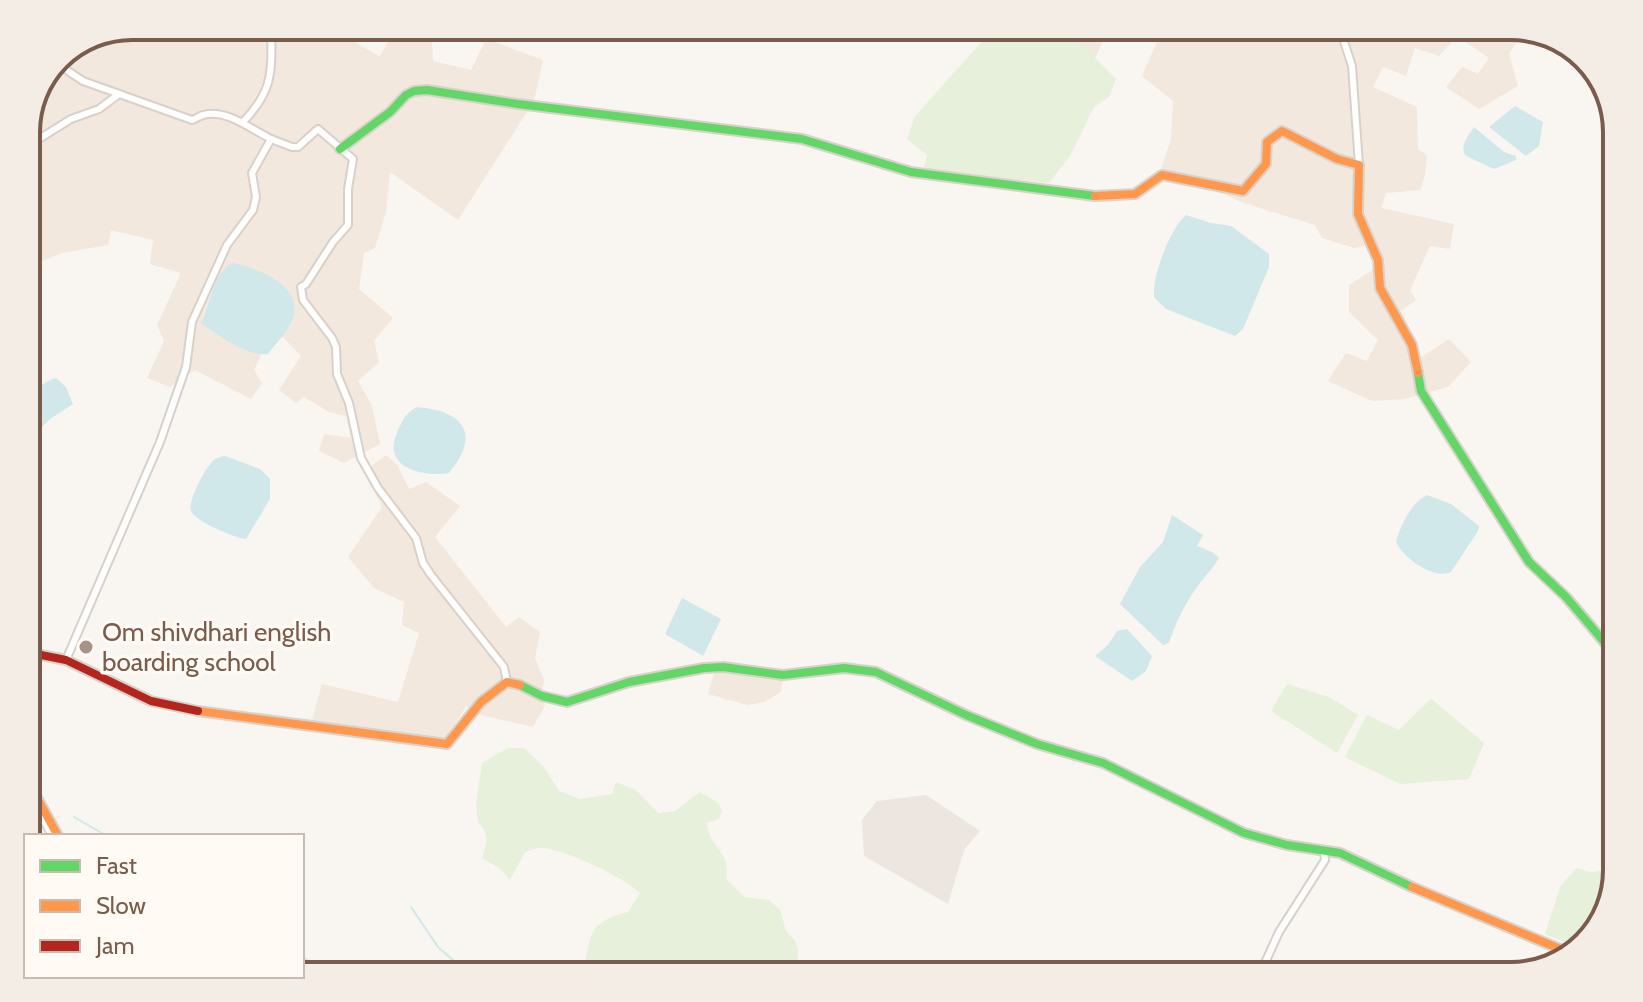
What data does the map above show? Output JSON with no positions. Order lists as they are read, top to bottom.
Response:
{
  "places": ["Om shivdhari english boarding school"],
  "legend": ["Fast", "Slow", "Jam"]
}
